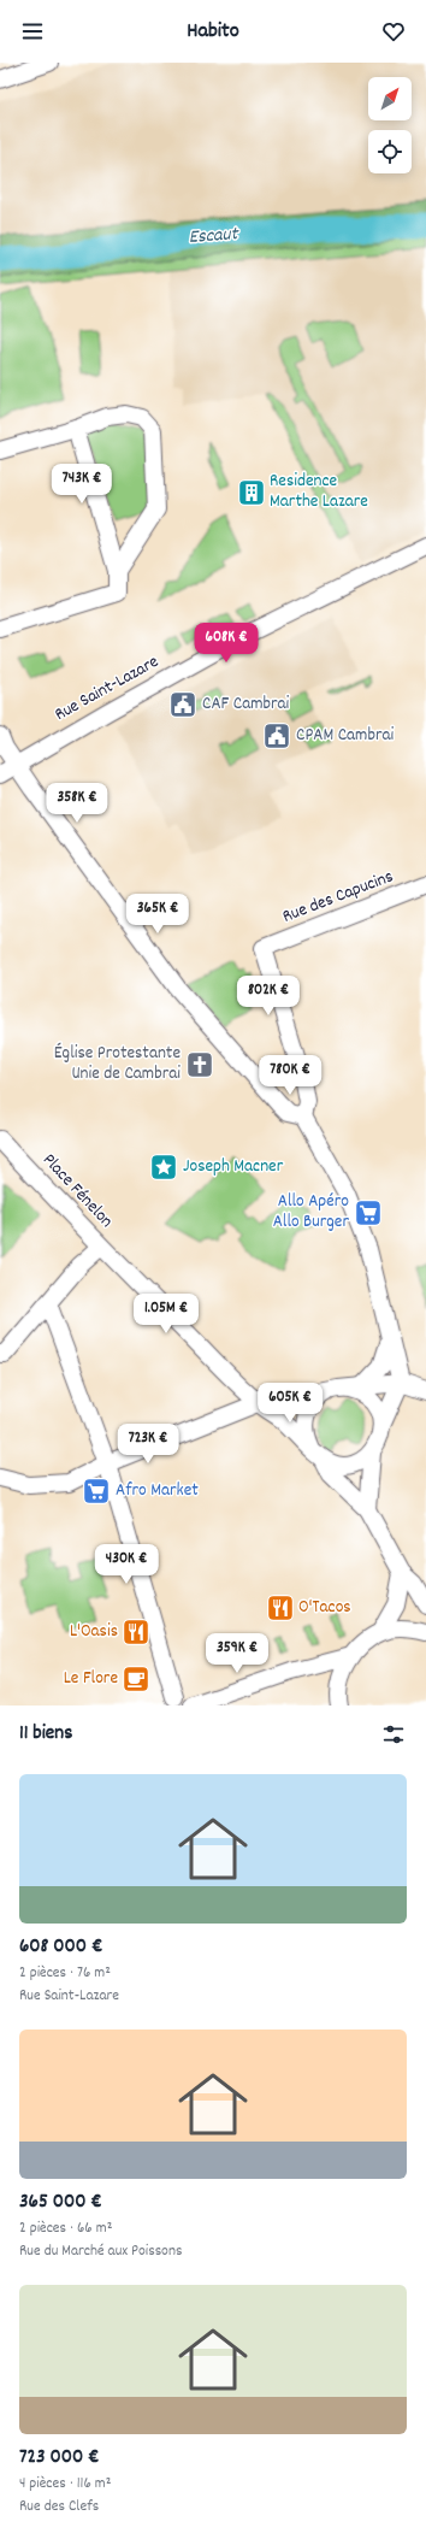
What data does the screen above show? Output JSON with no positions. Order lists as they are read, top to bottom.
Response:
{
  "streets": {
    "street": ["Rue Saint-Lazare", "Rue des Capucins", "Place Fénelon"]
  },
  "water": ["Escaut"],
  "places": {
    "building": ["Residence Marthe Lazare"],
    "public building": ["CAF Cambrai", "CPAM Cambrai"],
    "church": ["Église Protestante Unie de Cambrai"],
    "place": ["Joseph Macner"],
    "supermarket": ["Allo Apéro Allo Burger", "Afro Market"],
    "restaurant": ["O'Tacos", "L'Oasis"],
    "cafe": ["Le Flore"]
  },
  "north": "top right",
  "page": {
    "header": "Habito",
    "price": [
      "743K €",
      "608K €",
      "358K €",
      "365K €",
      "802K €",
      "780K €",
      "1.05M €",
      "605K €",
      "723K €",
      "430K €",
      "359K €"
    ],
    "heading": "11 biens",
    "list": [
      {
        "name": "608 000 €",
        "note": "2 pièces · 76 m² · Rue Saint-Lazare"
      },
      {
        "name": "365 000 €",
        "note": "2 pièces · 66 m² · Rue du Marché aux Poissons"
      },
      {
        "name": "723 000 €",
        "note": "4 pièces · 116 m² · Rue des Clefs"
      }
    ]
  }
}
